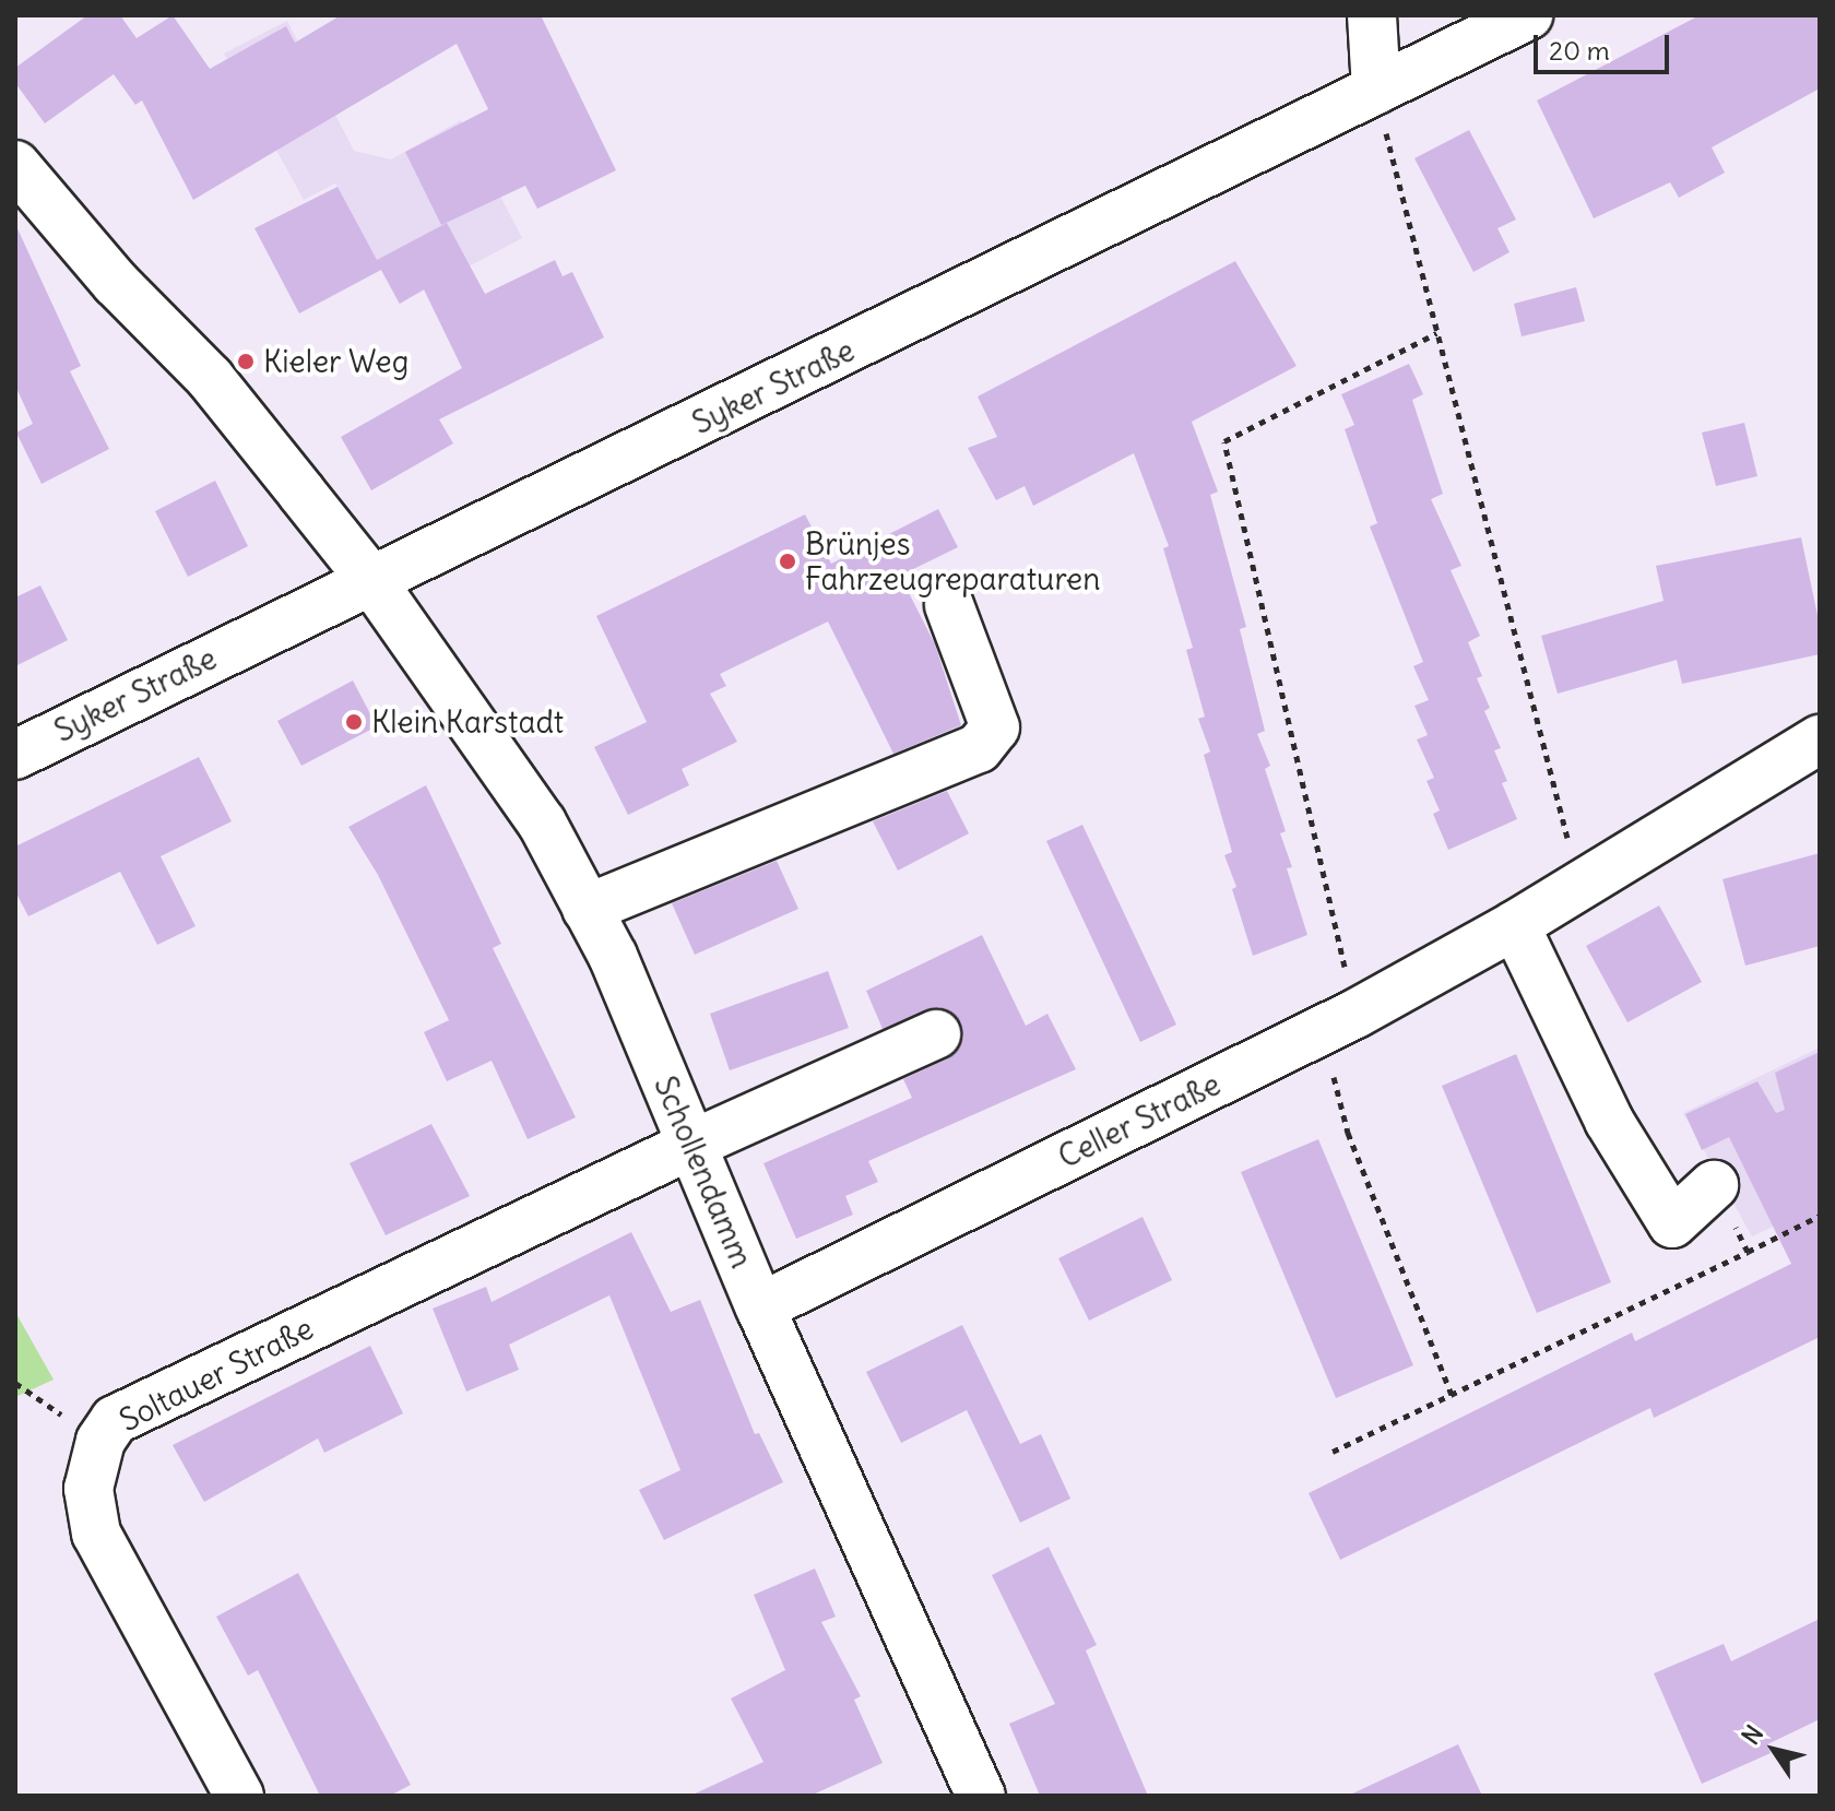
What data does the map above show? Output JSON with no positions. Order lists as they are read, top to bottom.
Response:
{
  "streets": {
    "street": [
      "Syker Straße",
      "Celler Straße",
      "Schollendamm",
      "Soltauer Straße"
    ]
  },
  "crossings": [
    ["Syker Straße", "Schollendamm"],
    ["Celler Straße", "Schollendamm"],
    ["Schollendamm", "Soltauer Straße"]
  ],
  "places": ["Kieler Weg", "Brünjes Fahrzeugreparaturen", "Klein Karstadt"],
  "scale_bar": "20 m",
  "north": "top left"
}
